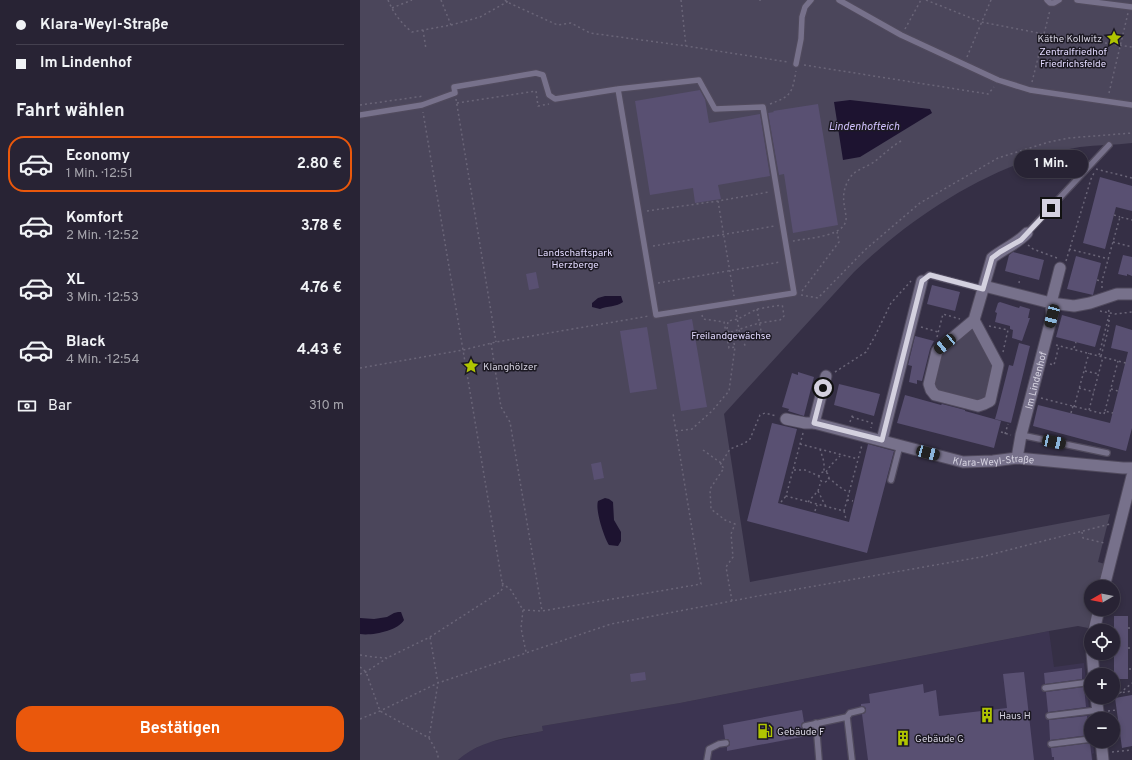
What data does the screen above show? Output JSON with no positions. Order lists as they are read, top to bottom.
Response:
{
  "streets": {
    "street": ["Im Lindenhof", "Klara-Weyl-Straße"]
  },
  "crossings": [
    ["Im Lindenhof", "Klara-Weyl-Straße"]
  ],
  "water": ["Lindenhofteich"],
  "parks": ["Zentralfriedhof Friedrichsfelde", "Landschaftspark Herzberge", "Freilandgewächse"],
  "places": {
    "place": ["Käthe Kollwitz", "Klanghölzer"],
    "building": ["Haus H", "Gebäude G"],
    "fuel station": ["Gebäude F"]
  },
  "north": "left",
  "page": {
    "banner": ["Klara-Weyl-Straße", "Im Lindenhof"],
    "heading": "Fahrt wählen",
    "list": [
      {
        "name": "Economy",
        "note": "1 Min. · 12:51",
        "value": "2.80 €"
      },
      {
        "name": "Komfort",
        "note": "2 Min. · 12:52",
        "value": "3.78 €"
      },
      {
        "name": "XL",
        "note": "3 Min. · 12:53",
        "value": "4.76 €"
      },
      {
        "name": "Black",
        "note": "4 Min. · 12:54",
        "value": "4.43 €"
      }
    ],
    "bubble": "1 Min.",
    "pay": ["Bar", "310 m"],
    "map_buttons": ["+", "−"],
    "buttons": "Bestätigen"
  }
}
